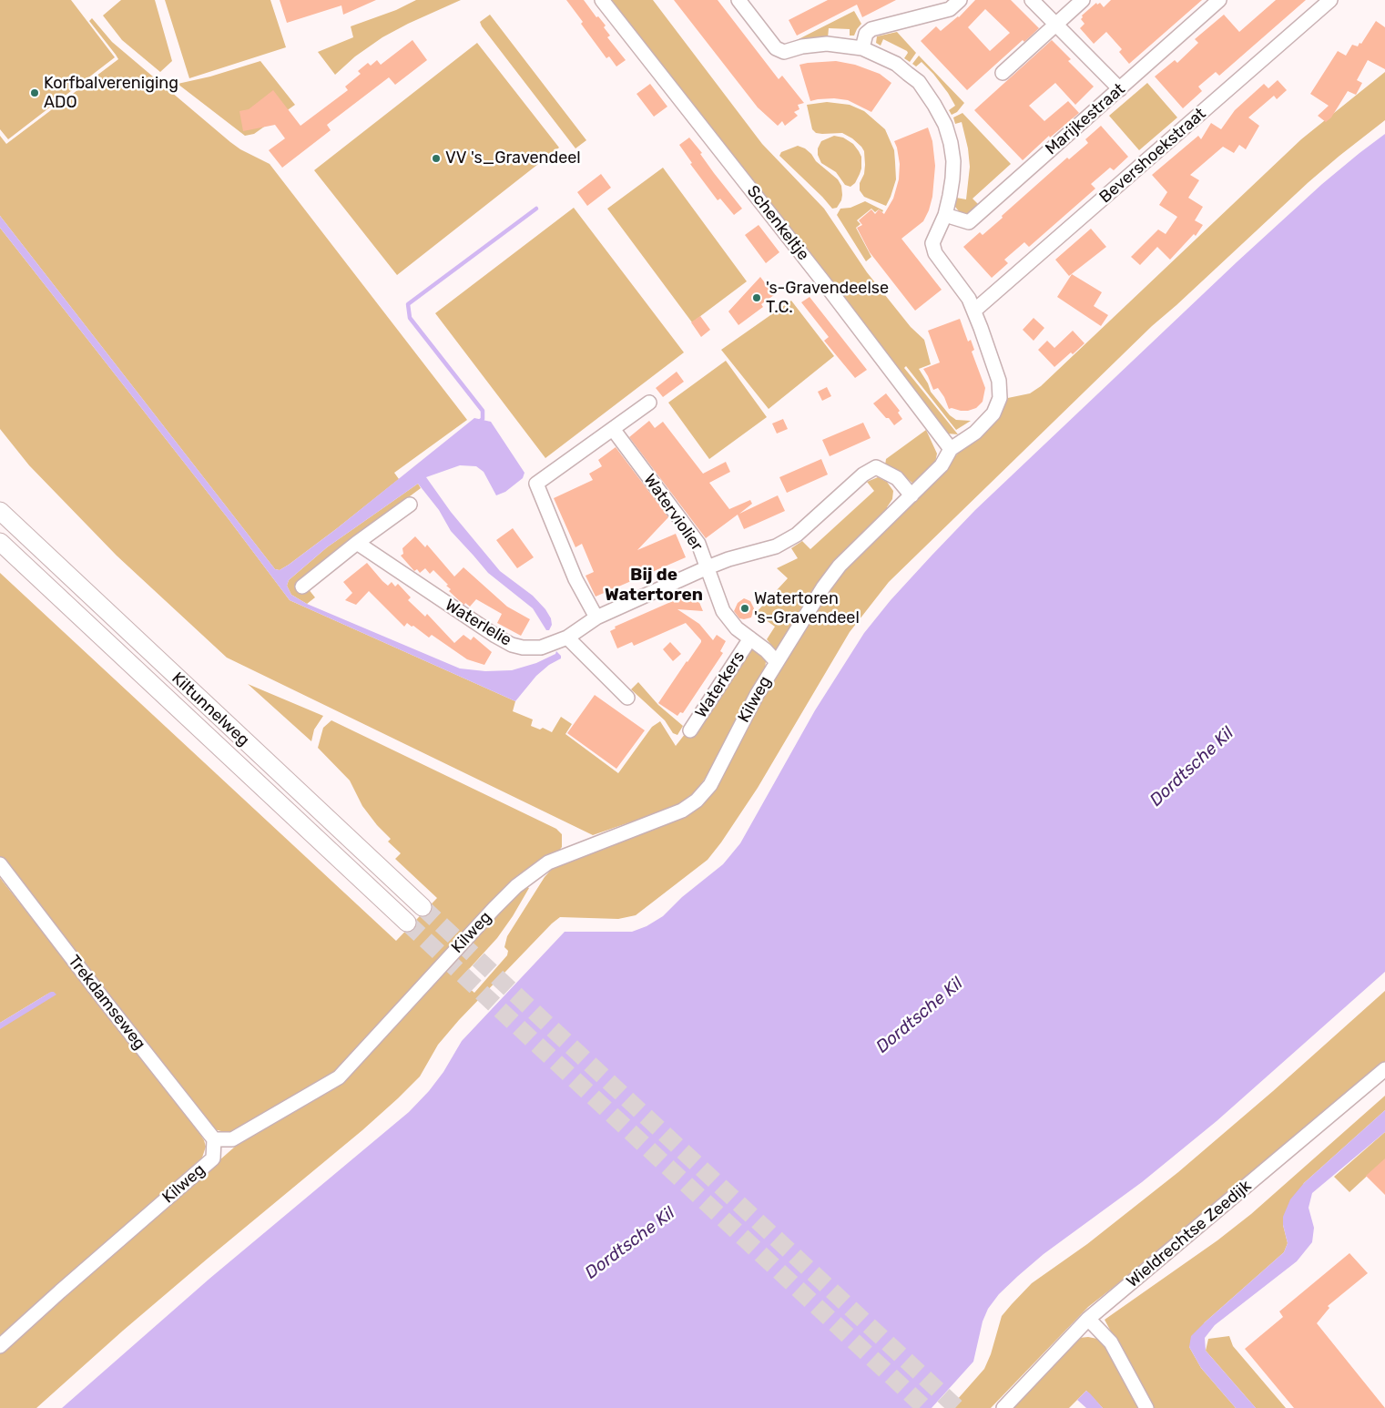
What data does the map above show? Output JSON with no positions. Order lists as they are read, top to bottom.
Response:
{
  "streets": {
    "main road": ["Kiltunnelweg"],
    "street": [
      "Marijkestraat",
      "Bevershoekstraat",
      "Schenkeltje",
      "Waterviolier",
      "Waterlelie",
      "Waterkers",
      "Kilweg",
      "Trekdamseweg",
      "Wieldrechtse Zeedijk"
    ]
  },
  "crossings": [
    ["Bevershoekstraat", "Kilweg"],
    ["Schenkeltje", "Kilweg"],
    ["Waterviolier", "Waterlelie"],
    ["Waterviolier", "Waterkers"],
    ["Waterviolier", "Kilweg"],
    ["Kilweg", "Trekdamseweg"]
  ],
  "districts": ["Bij de Watertoren"],
  "water": ["Dordtsche Kil"],
  "places": [
    "Korfbalvereniging ADO",
    "VV 's_Gravendeel",
    "'s-Gravendeelse T.C.",
    "Watertoren 's-Gravendeel"
  ]
}
